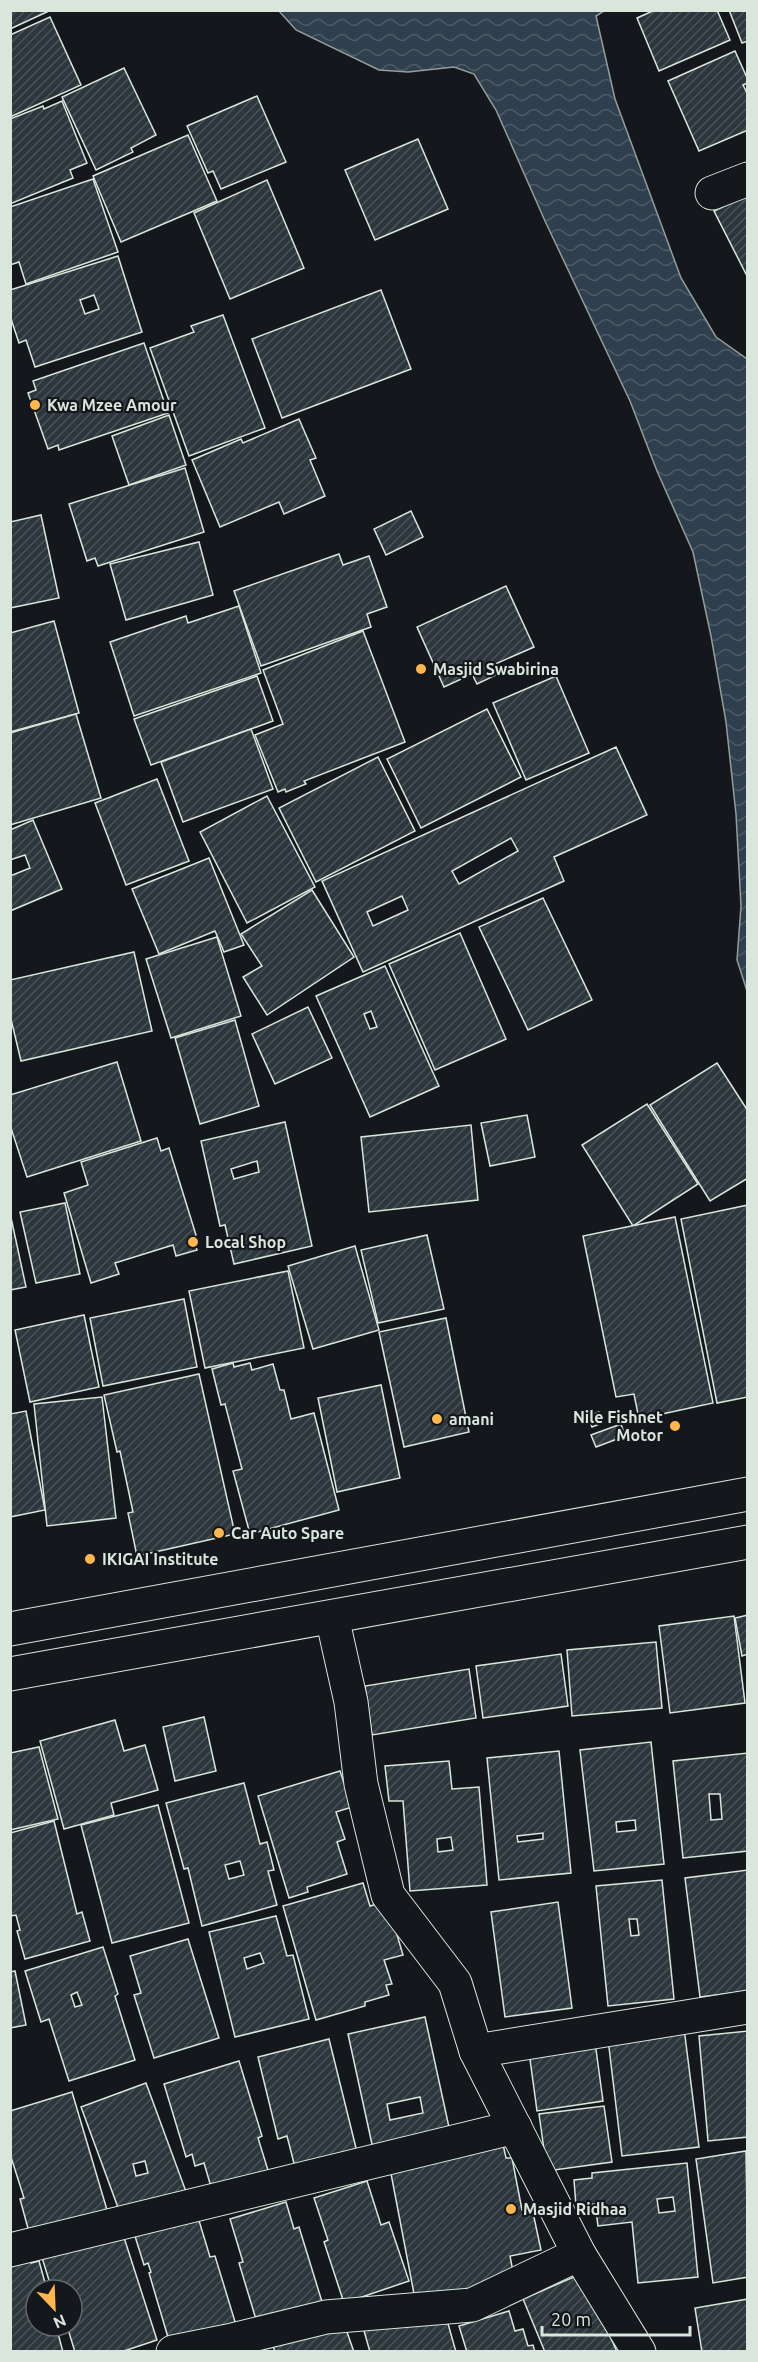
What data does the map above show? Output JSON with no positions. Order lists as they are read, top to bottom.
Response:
{
  "places": [
    "Kwa Mzee Amour",
    "Masjid Swabirina",
    "Local Shop",
    "amani",
    "Nile Fishnet Motor",
    "Car Auto Spare",
    "IKIGAI Institute",
    "Masjid Ridhaa"
  ],
  "scale_bar": "20 m",
  "north": "bottom right"
}
